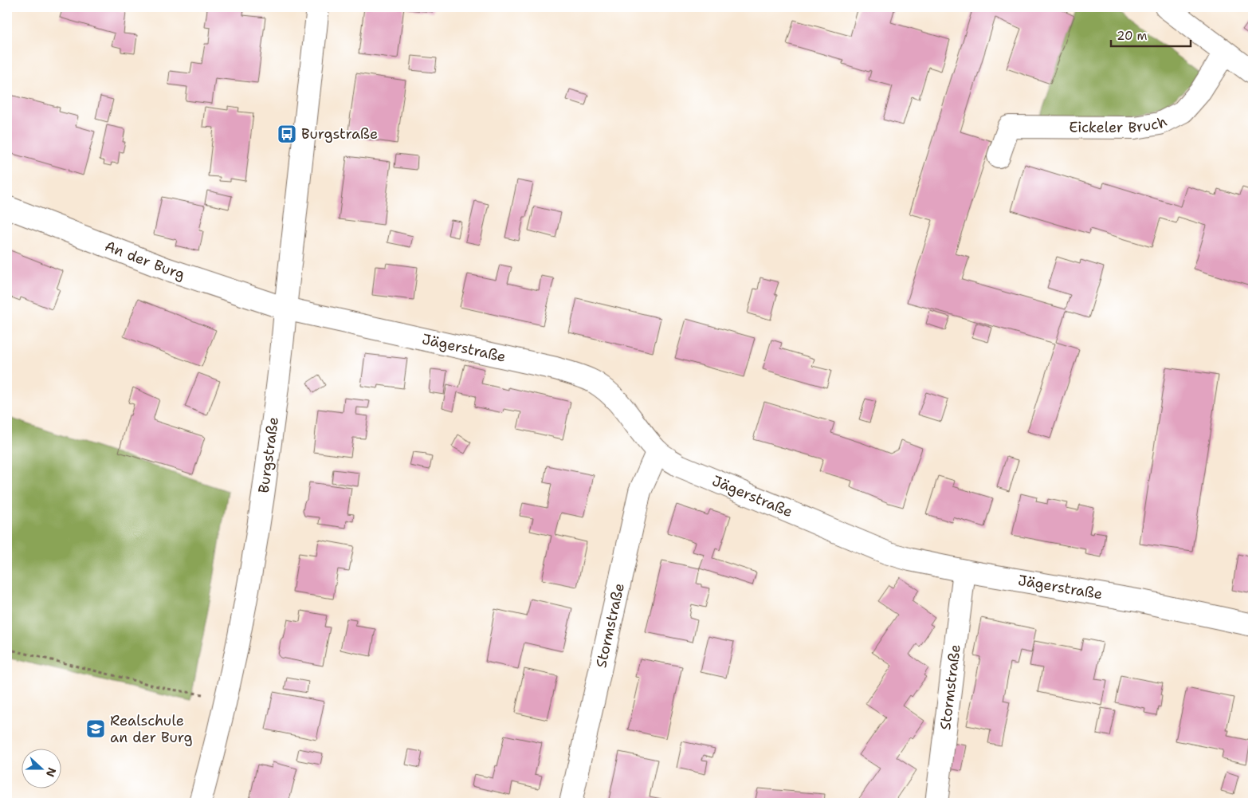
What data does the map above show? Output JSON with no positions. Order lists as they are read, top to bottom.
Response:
{
  "streets": {
    "street": [
      "Eickeler Bruch",
      "An der Burg",
      "Jägerstraße",
      "Burgstraße",
      "Stormstraße"
    ]
  },
  "crossings": [
    ["An der Burg", "Jägerstraße"],
    ["An der Burg", "Burgstraße"],
    ["Jägerstraße", "Burgstraße"],
    ["Jägerstraße", "Stormstraße"]
  ],
  "places": {
    "bus stop": ["Burgstraße"],
    "school or university": ["Realschule an der Burg"]
  },
  "scale_bar": "20 m",
  "north": "right"
}
